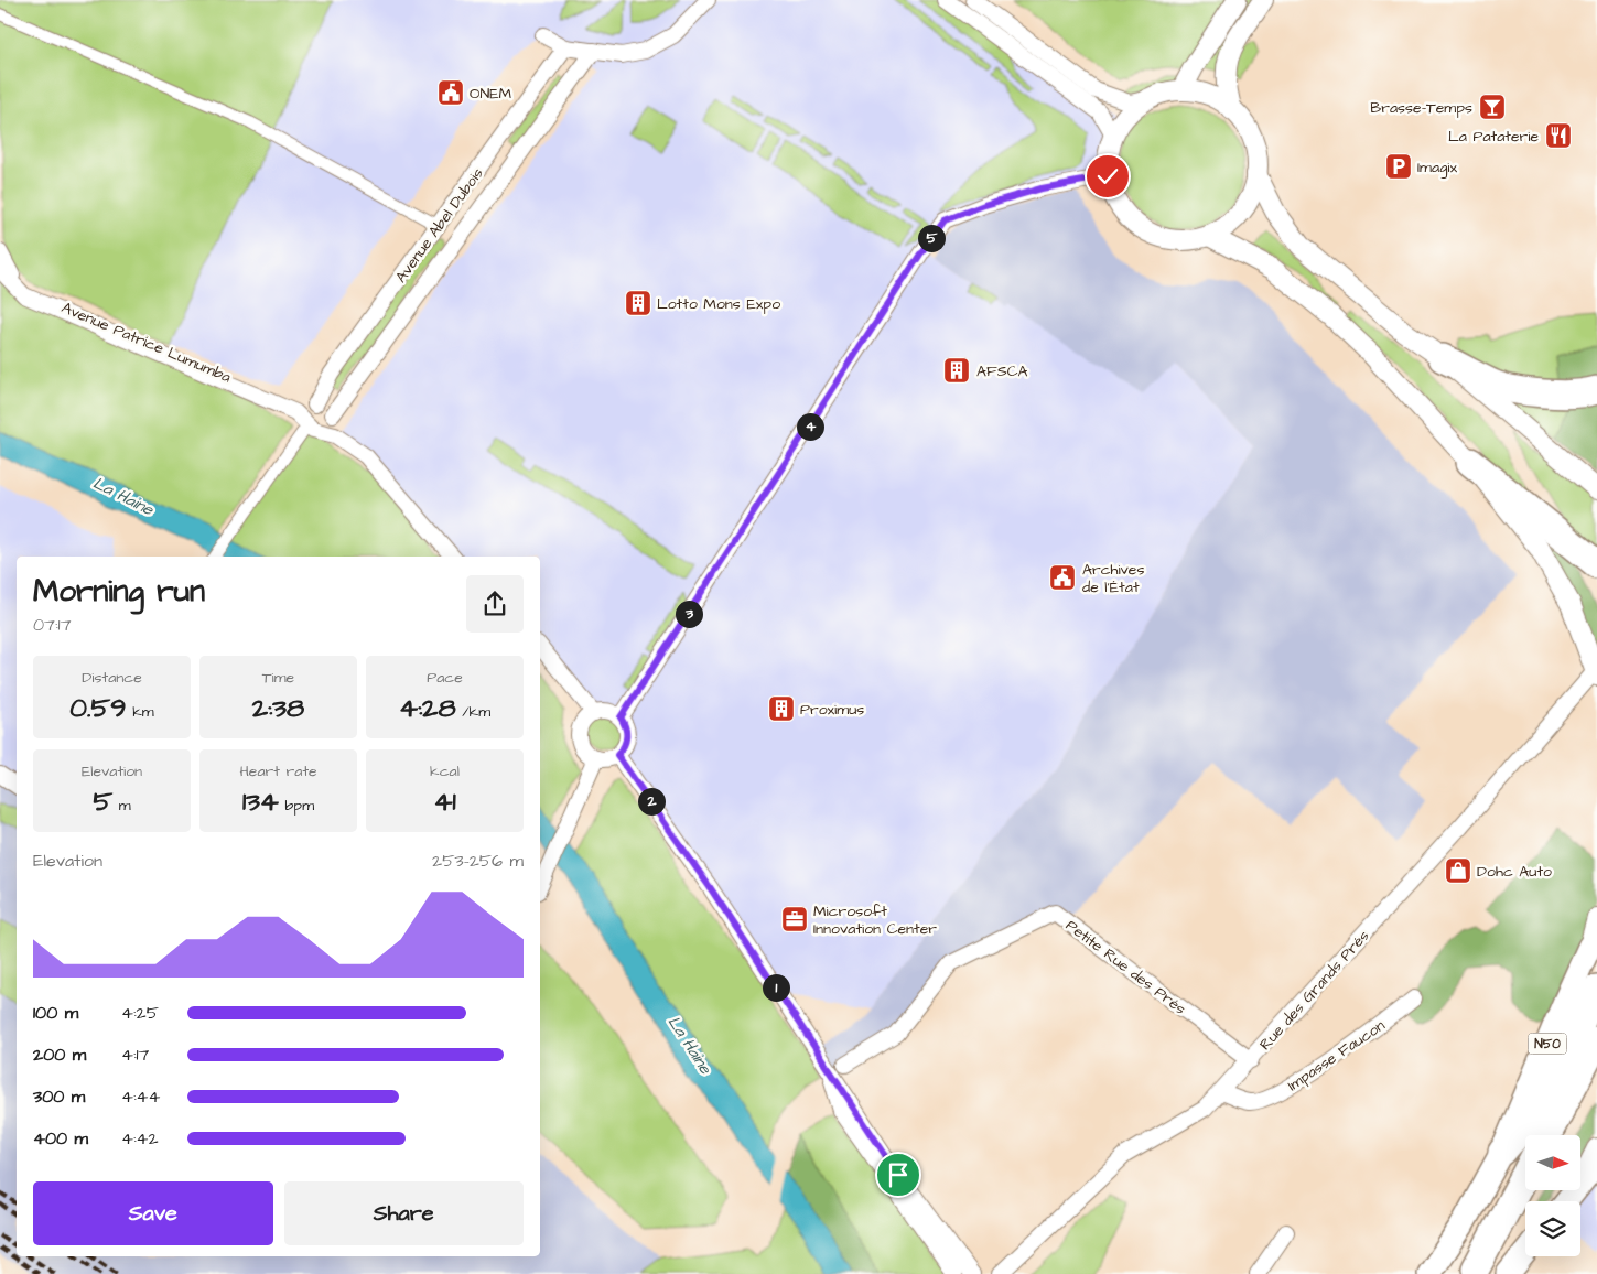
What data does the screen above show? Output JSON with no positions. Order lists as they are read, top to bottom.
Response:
{
  "streets": {
    "main road": ["N50"],
    "street": [
      "Avenue Abel Dubois",
      "Avenue Patrice Lumumba",
      "Petite Rue des Prés",
      "Rue des Grands Prés",
      "Impasse Faucon"
    ]
  },
  "crossings": [
    ["Avenue Abel Dubois", "Avenue Patrice Lumumba"],
    ["Petite Rue des Prés", "Rue des Grands Prés"],
    ["Rue des Grands Prés", "Impasse Faucon"]
  ],
  "water": ["La Haine"],
  "places": {
    "public building": ["ONEM", "Archives de l'État"],
    "bar": ["Brasse-Temps"],
    "restaurant": ["La Pataterie"],
    "parking": ["Imagix"],
    "building": ["Lotto Mons Expo", "AFSCA", "Proximus"],
    "shop": ["Dohc Auto"],
    "office": ["Microsoft Innovation Center"]
  },
  "north": "right",
  "page": {
    "pins": [
      "5",
      "4",
      "3",
      "2",
      "1"
    ],
    "heading": ["Morning run", "07:17"],
    "stats": [
      ["Distance", "0.59 km"],
      ["Time", "2:38"],
      ["Pace", "4:28 /km"],
      ["Elevation", "5 m"],
      ["Heart rate", "134 bpm"],
      ["kcal", "41"]
    ],
    "chart": ["Elevation", "253–256 m"],
    "list": [
      {
        "name": "100 m",
        "note": "4:25"
      },
      {
        "name": "200 m",
        "note": "4:17"
      },
      {
        "name": "300 m",
        "note": "4:44"
      },
      {
        "name": "400 m",
        "note": "4:42"
      }
    ],
    "buttons": ["Save", "Share"]
  }
}
